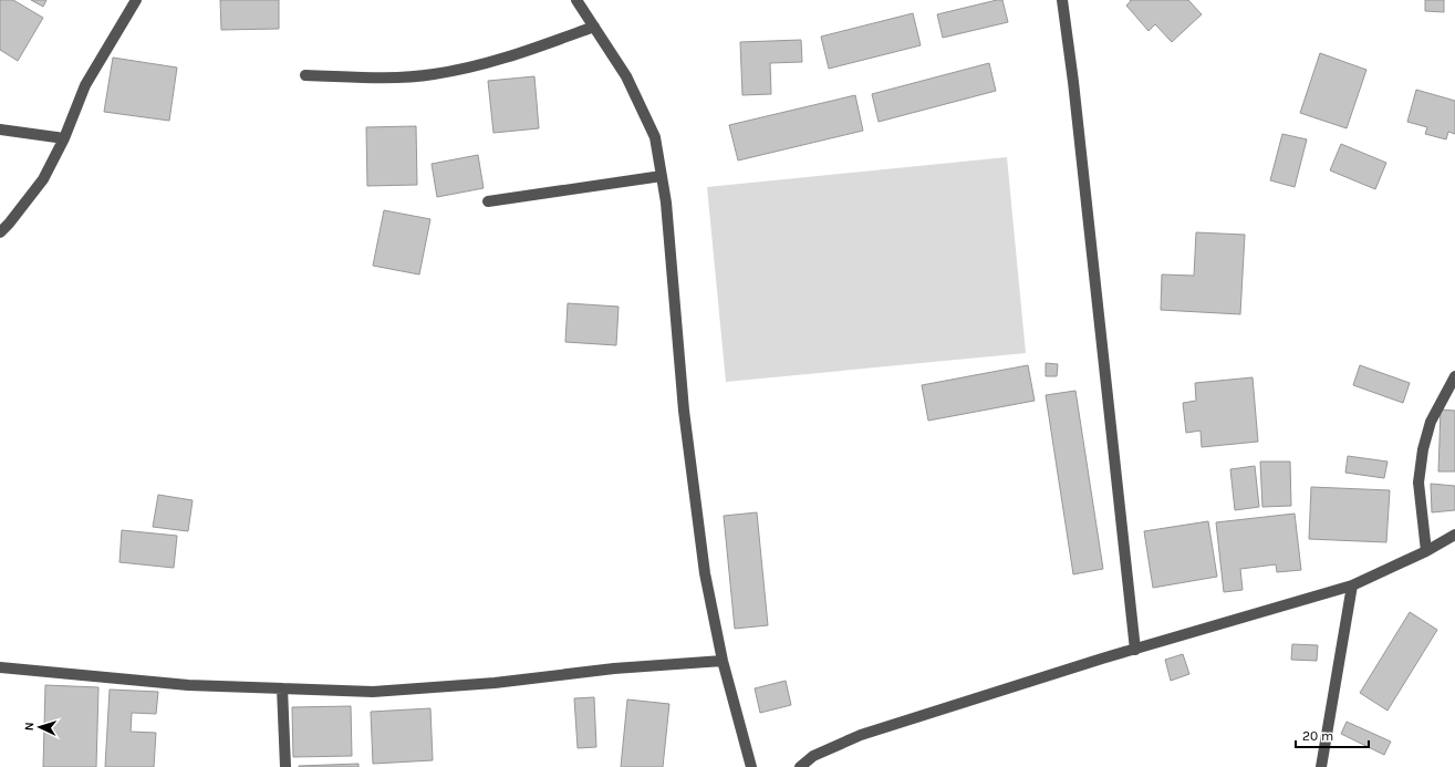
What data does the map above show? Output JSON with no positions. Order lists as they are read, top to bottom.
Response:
{
  "scale_bar": "20 m",
  "north": "left"
}
